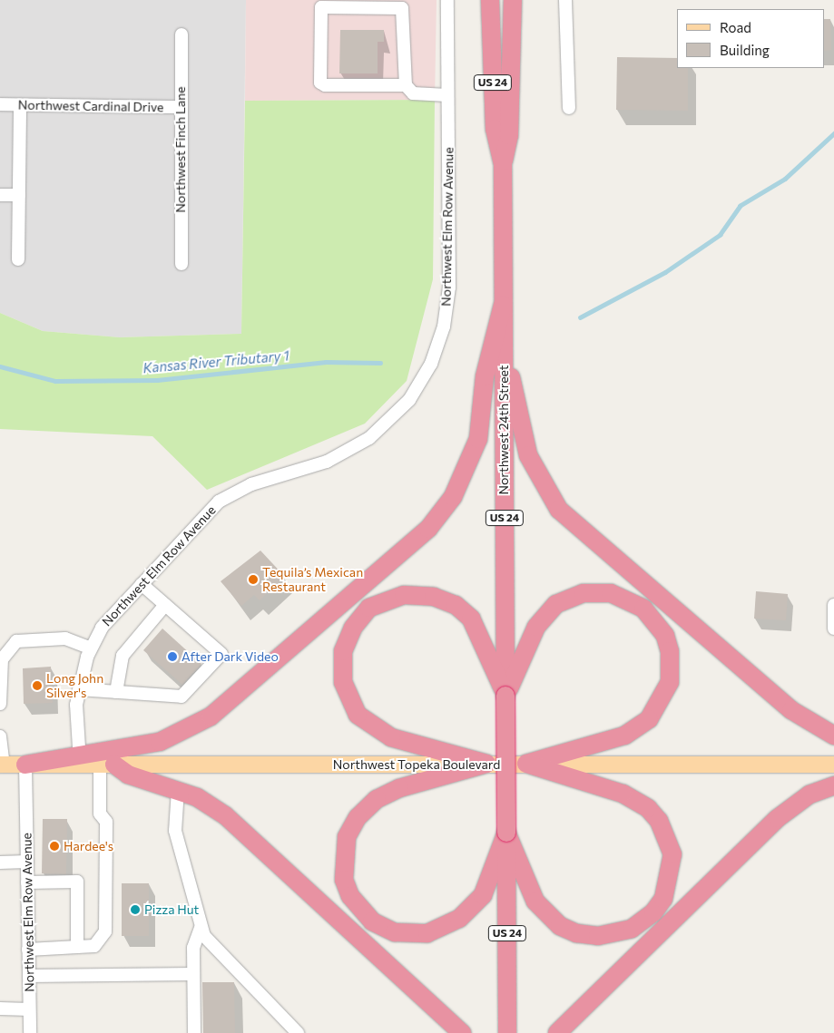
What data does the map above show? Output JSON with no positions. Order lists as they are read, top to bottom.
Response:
{
  "streets": {
    "highway": ["US 24", "Northwest 24th Street"],
    "main road": ["Northwest Topeka Boulevard"],
    "street": ["Northwest Cardinal Drive", "Northwest Finch Lane", "Northwest Elm Row Avenue"]
  },
  "crossings": [
    ["US 24", "Northwest 24th Street"],
    ["Northwest Cardinal Drive", "Northwest Finch Lane"],
    ["Northwest Elm Row Avenue", "Northwest Topeka Boulevard"]
  ],
  "water": ["Kansas River Tributary 1"],
  "places": [
    "Tequila’s Mexican Restaurant",
    "After Dark Video",
    "Long John Silver's",
    "Hardee's",
    "Pizza Hut"
  ],
  "legend": ["Road", "Building"]
}
